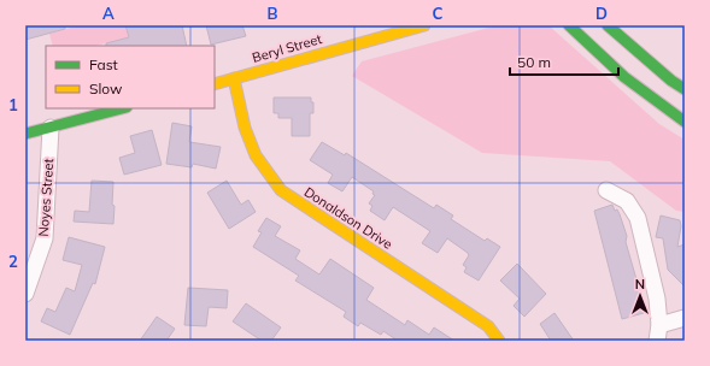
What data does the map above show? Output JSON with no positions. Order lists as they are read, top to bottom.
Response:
{
  "streets": {
    "main road": ["Beryl Street", "Donaldson Drive"],
    "street": ["Noyes Street"]
  },
  "crossings": [
    ["Beryl Street", "Donaldson Drive"]
  ],
  "legend": ["Fast", "Slow"],
  "scale_bar": "50 m",
  "north": "top",
  "grid": {
    "columns": [
      "A",
      "B",
      "C",
      "D"
    ],
    "rows": ["1", "2"]
  }
}
